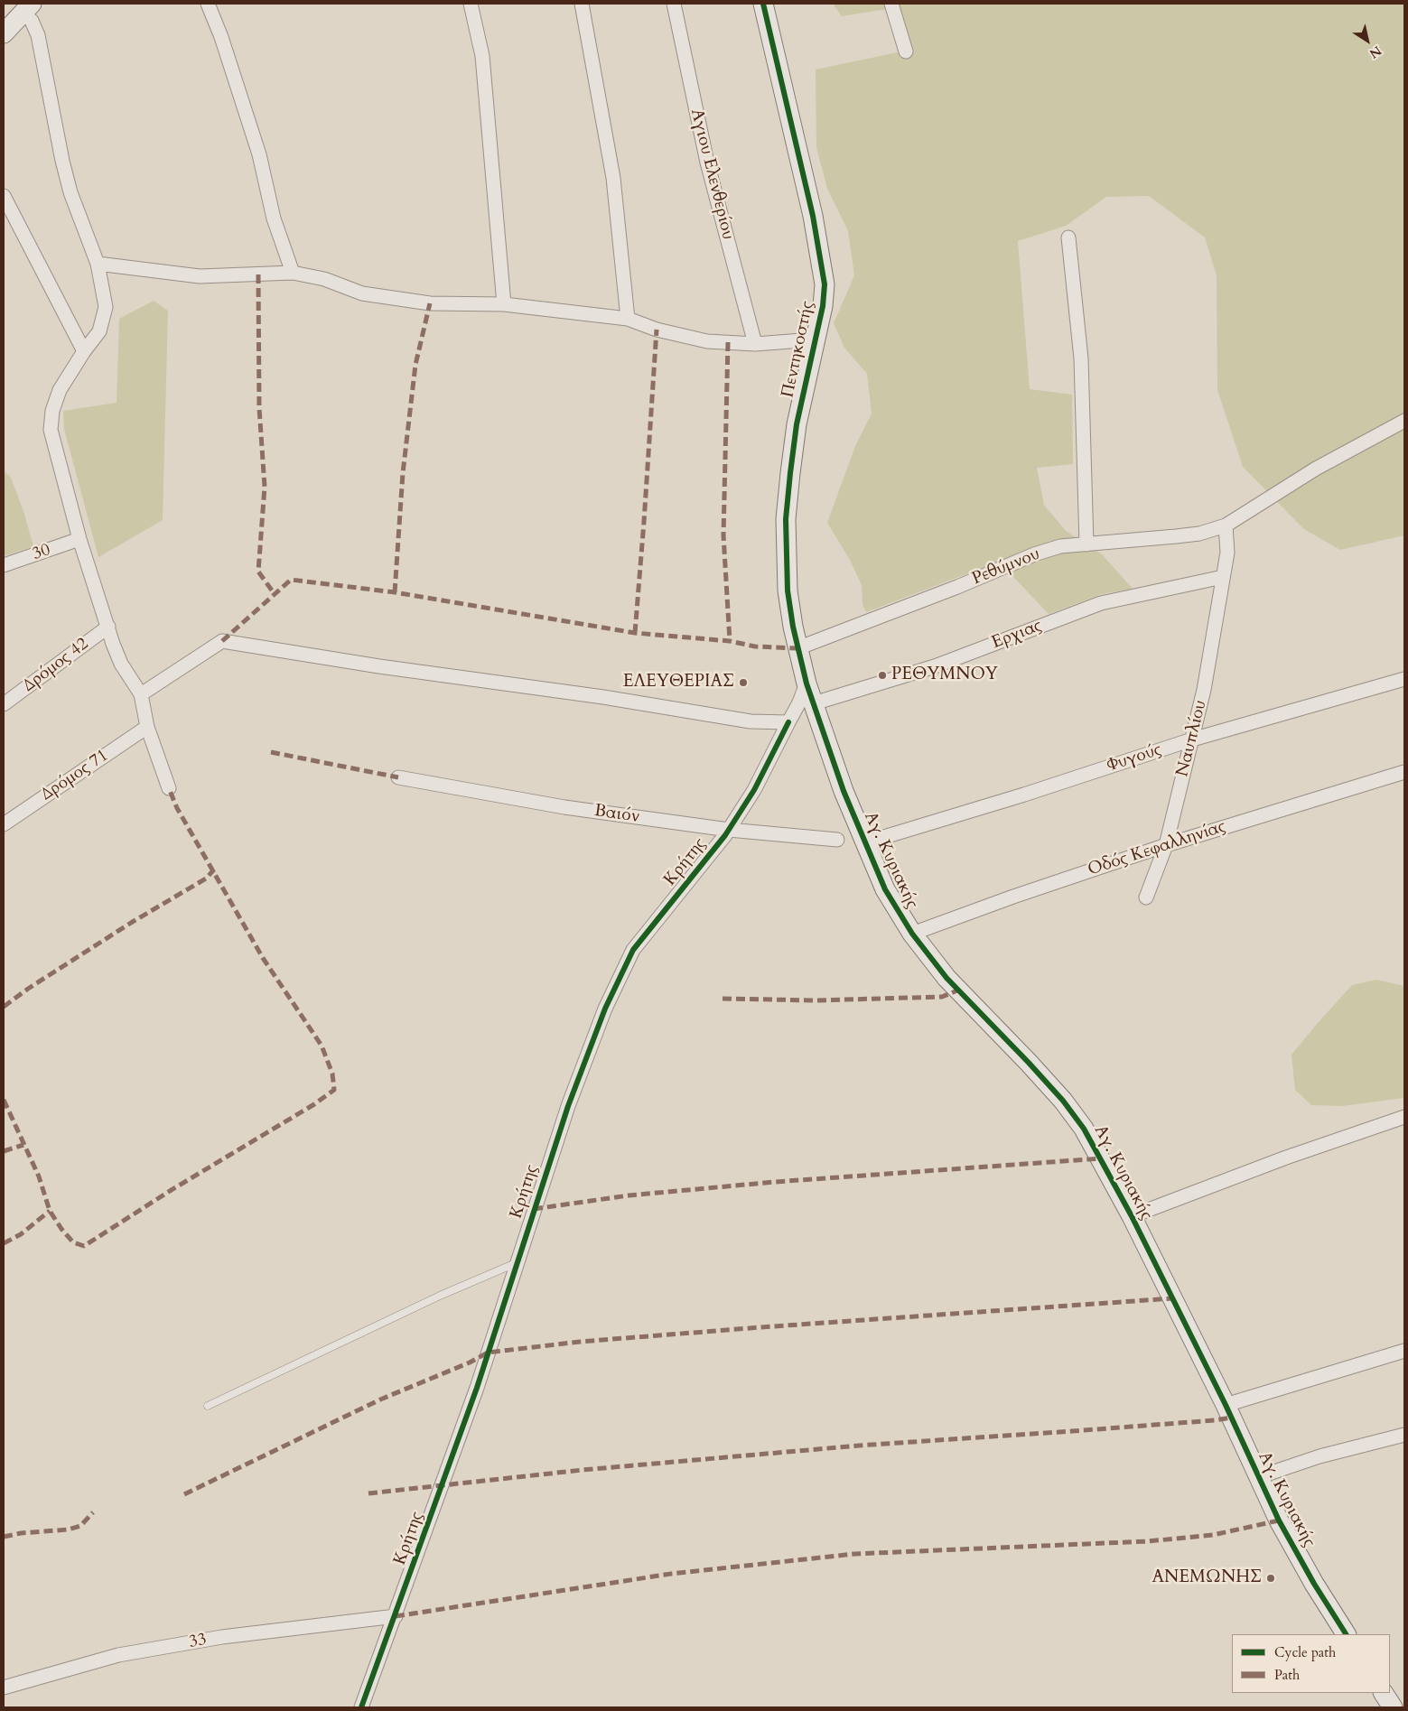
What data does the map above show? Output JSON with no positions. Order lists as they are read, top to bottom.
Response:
{
  "streets": {
    "street": [
      "Αγιου Ελενθερίου",
      "Πεντηκοστής",
      "30",
      "Ρεθύμνου",
      "Ερχιας",
      "Δρόμος 42",
      "Ναυπλίου",
      "Φυγούς",
      "Δρόμος 71",
      "Βαιόν",
      "Οδός Κεφαλληνίας",
      "Αγ. Κυριακής",
      "Κρήτης",
      "33"
    ]
  },
  "crossings": [
    ["Πεντηκοστής", "Ρεθύμνου"],
    ["Πεντηκοστής", "Ερχιας"],
    ["Πεντηκοστής", "Αγ. Κυριακής"],
    ["Πεντηκοστής", "Κρήτης"],
    ["Ρεθύμνου", "Ναυπλίου"],
    ["Ερχιας", "Ναυπλίου"],
    ["Ερχιας", "Αγ. Κυριακής"],
    ["Ναυπλίου", "Φυγούς"],
    ["Ναυπλίου", "Οδός Κεφαλληνίας"],
    ["Φυγούς", "Αγ. Κυριακής"],
    ["Βαιόν", "Κρήτης"],
    ["Οδός Κεφαλληνίας", "Αγ. Κυριακής"],
    ["Κρήτης", "33"]
  ],
  "places": ["ΡΕΘΥΜΝΟΥ", "ΕΛΕΥΘΕΡΙΑΣ", "ΑΝΕΜΩΝΗΣ"],
  "legend": ["Cycle path", "Path"],
  "north": "bottom right"
}
